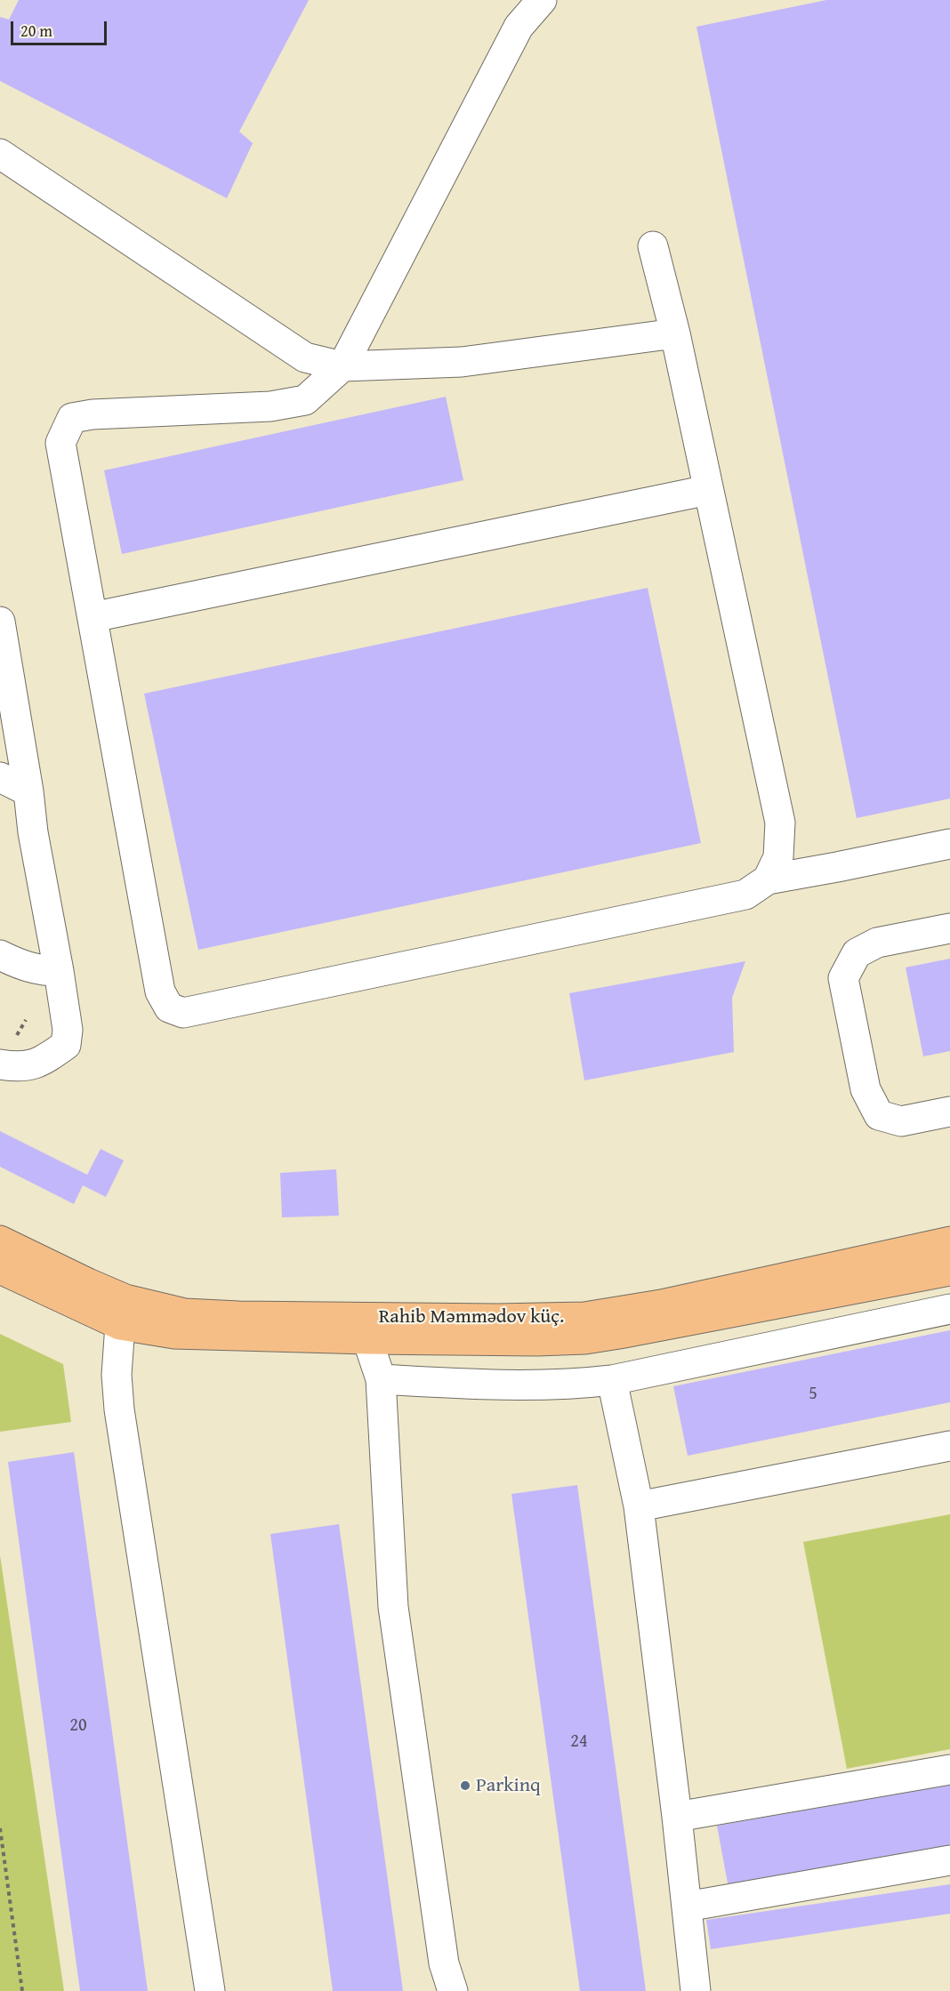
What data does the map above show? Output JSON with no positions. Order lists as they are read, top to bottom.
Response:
{
  "streets": {
    "main road": ["Rahib Məmmədov küç."]
  },
  "places": ["Parkinq"],
  "house_numbers": ["5", "20", "24"],
  "scale_bar": "20 m"
}
